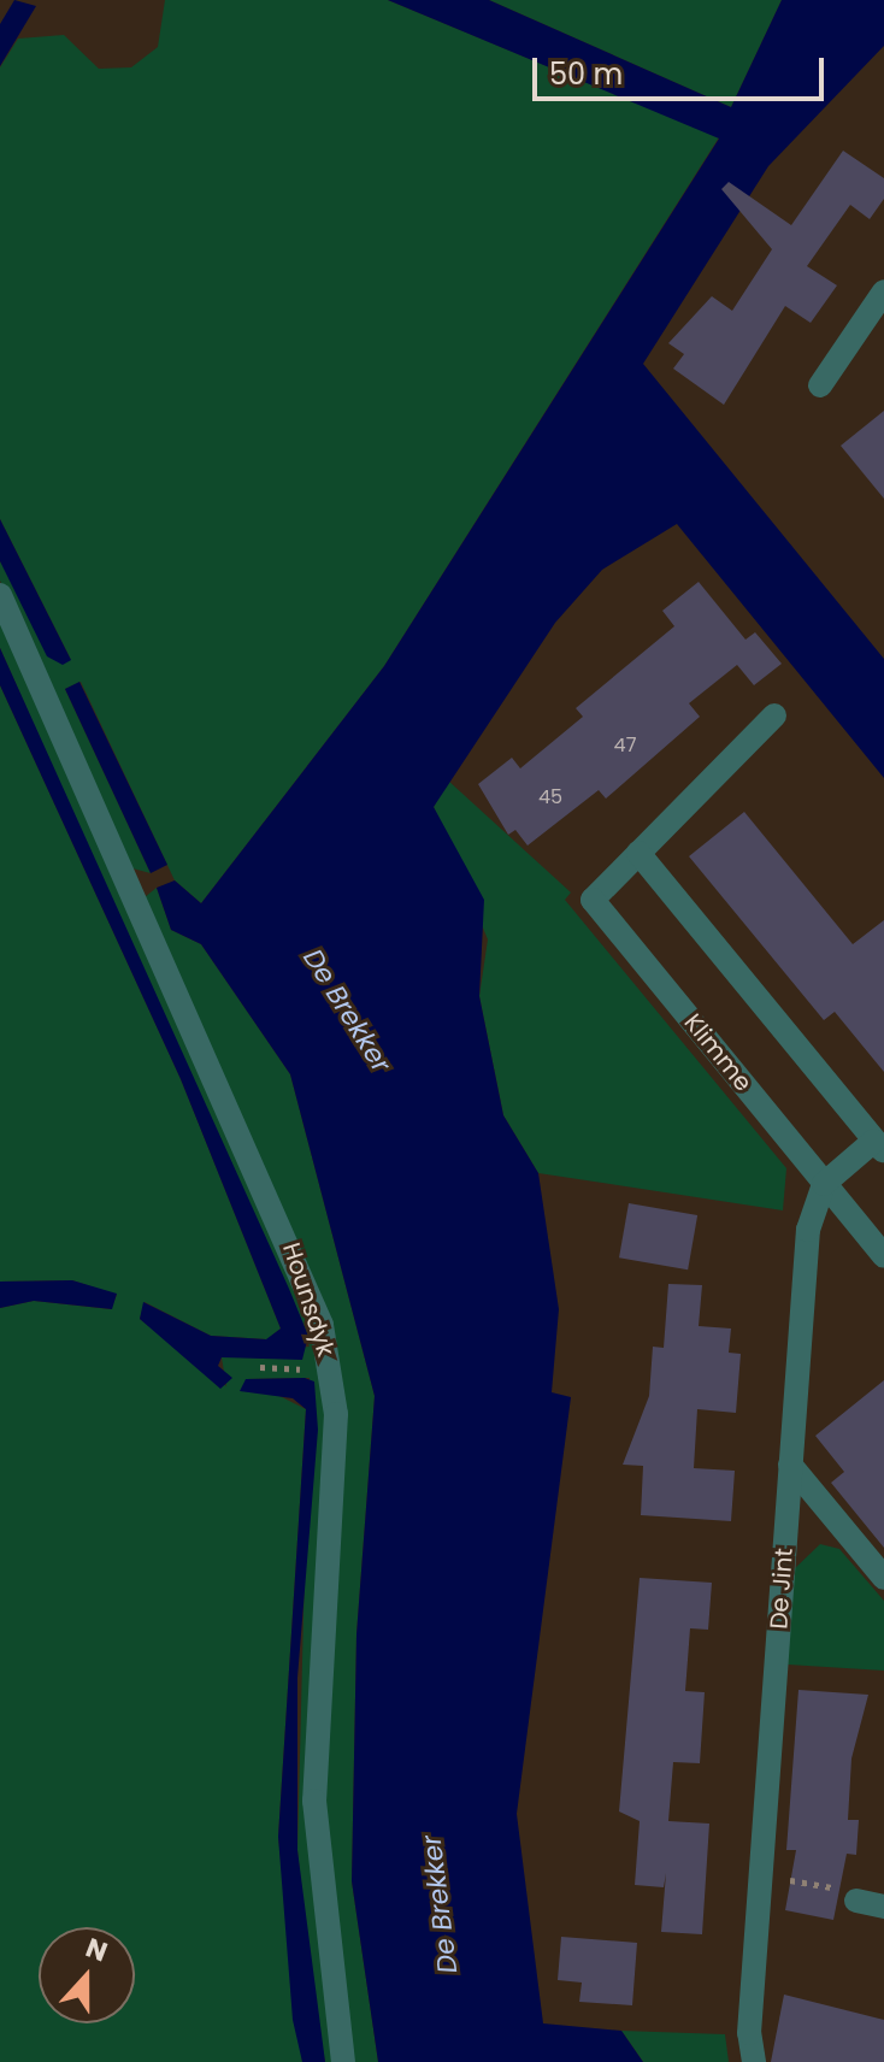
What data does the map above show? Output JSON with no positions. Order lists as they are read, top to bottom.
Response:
{
  "streets": {
    "street": ["Klimme", "Hounsdyk", "De Jint"]
  },
  "crossings": [
    ["Klimme", "De Jint"]
  ],
  "water": ["De Brekker"],
  "house_numbers": ["47", "45"],
  "scale_bar": "50 m",
  "north": "top"
}
